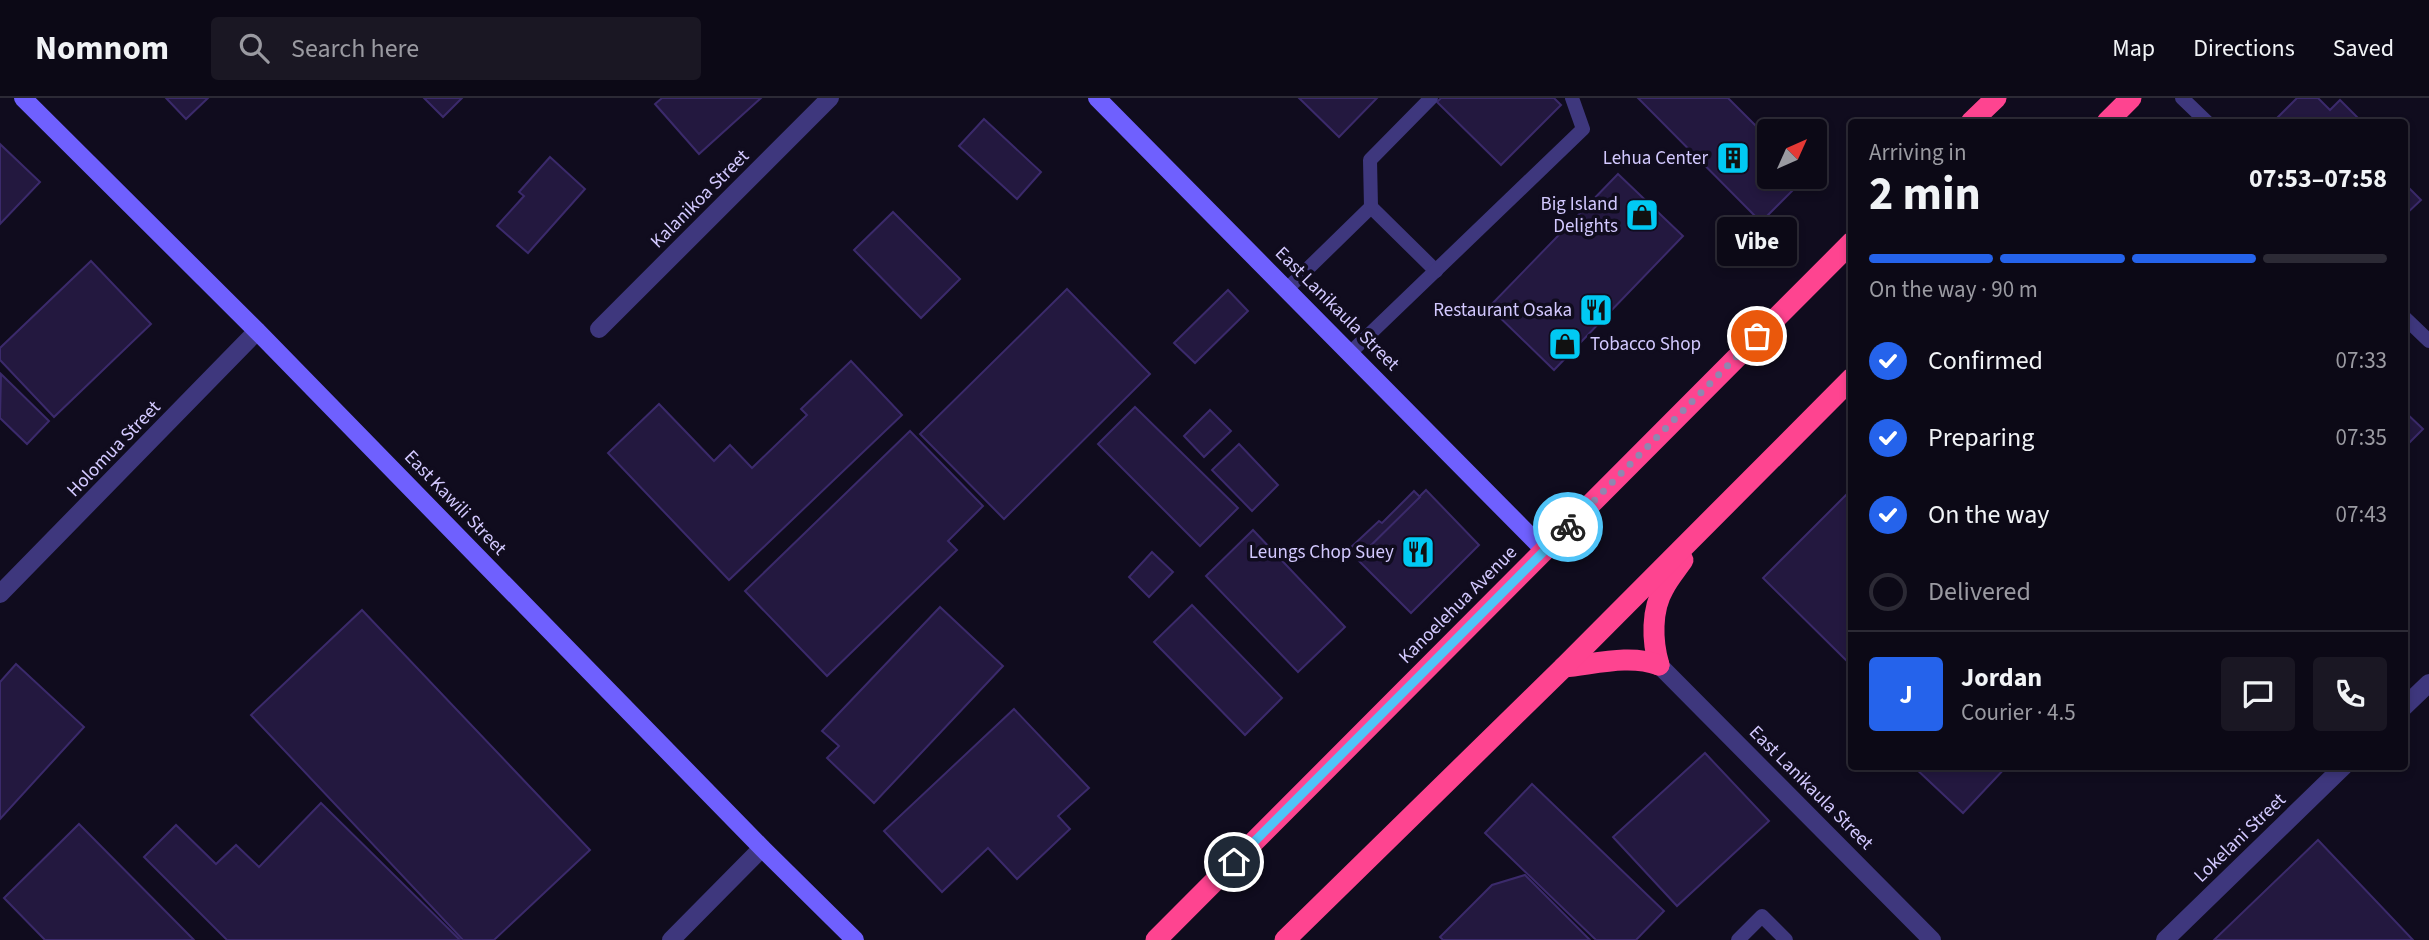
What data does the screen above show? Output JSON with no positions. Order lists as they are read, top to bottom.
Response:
{
  "streets": {
    "highway": ["Kanoelehua Avenue"],
    "street": [
      "Kalanikoa Street",
      "East Lanikaula Street",
      "Holomua Street",
      "East Kawili Street",
      "Lokelani Street"
    ]
  },
  "crossings": [
    ["East Lanikaula Street", "Kanoelehua Avenue"],
    ["Holomua Street", "East Kawili Street"]
  ],
  "places": {
    "building": ["Lehua Center"],
    "shop": ["Big Island Delights", "Tobacco Shop"],
    "restaurant": ["Restaurant Osaka", "Leungs Chop Suey"],
    "other": ["Vibe"]
  },
  "north": "top right",
  "page": {
    "header": "Nomnom",
    "search": "Search here",
    "nav": ["Map", "Directions", "Saved"],
    "heading": ["2 min", "Arriving in", "07:53–07:58"],
    "panel": ["Jordan", "Courier · 4.5"],
    "bubble": "Vibe",
    "bar": "On the way · 90 m",
    "list": [
      ["Confirmed", "07:33"],
      ["Preparing", "07:35"],
      ["On the way", "07:43"],
      "Delivered"
    ],
    "round": "J"
  }
}
